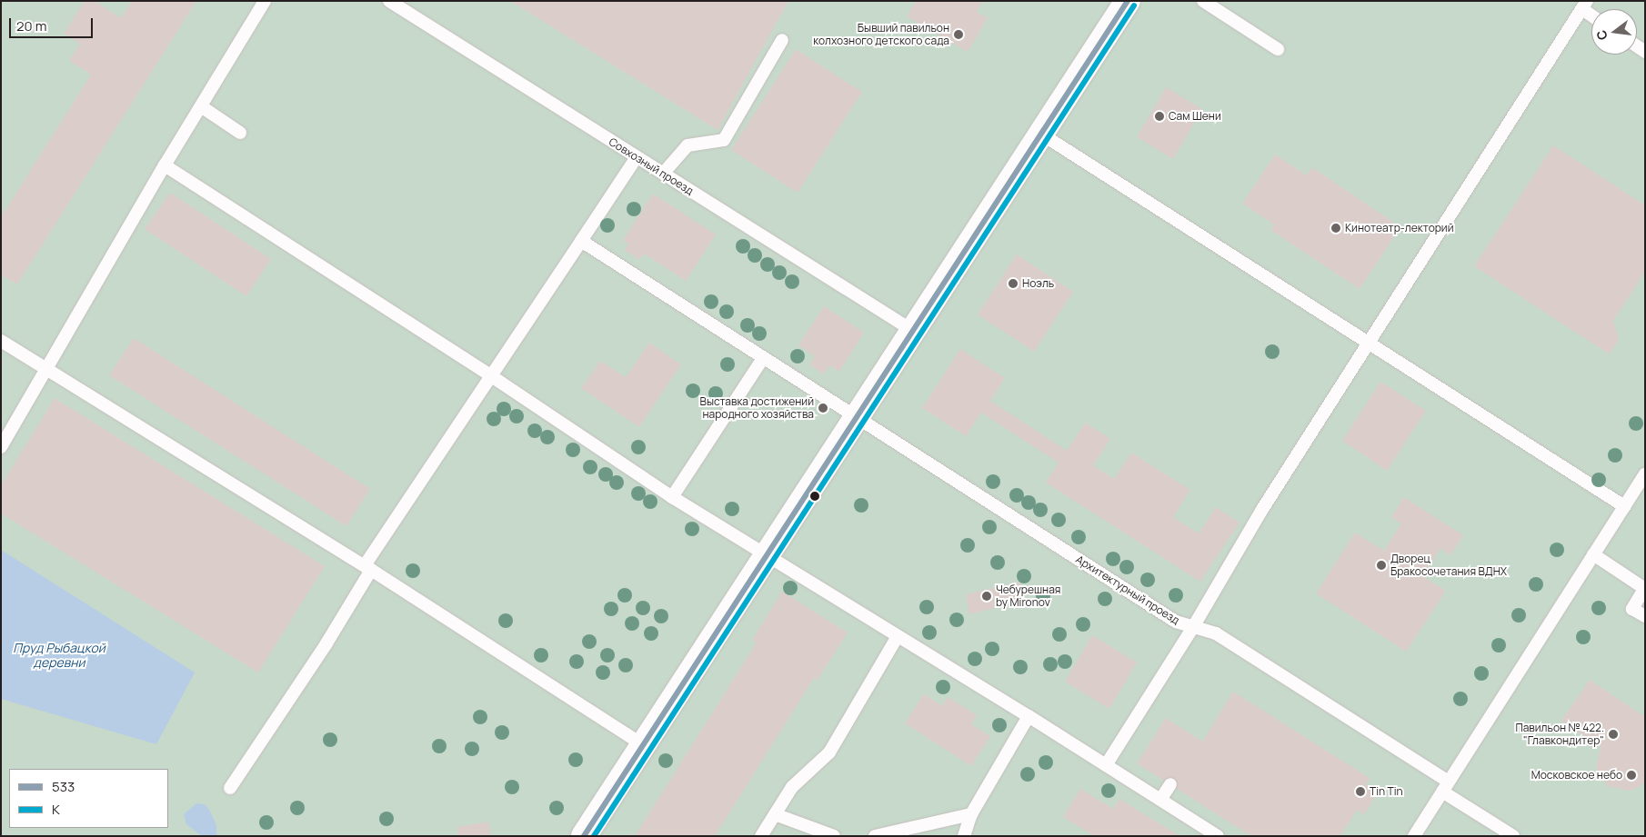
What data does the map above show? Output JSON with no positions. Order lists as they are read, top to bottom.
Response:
{
  "streets": {
    "lane": ["Совхозный проезд", "Архитектурный проезд"]
  },
  "water": ["Пруд Рыбацкой деревни"],
  "places": [
    "Бывший павильон колхозного детского сада",
    "Сам Шени",
    "Кинотеатр-лекторий",
    "Ноэль",
    "Выставка достижений народного хозяйства",
    "Дворец Бракосочетания ВДНХ",
    "Чебурешная by Mironov",
    "Павильон № 422. \"Главкондитер\"",
    "Московское небо",
    "Tin Tin"
  ],
  "lines": ["transit line 533", "transit line К"],
  "legend": ["533", "К"],
  "scale_bar": "20 m",
  "north": "left"
}
